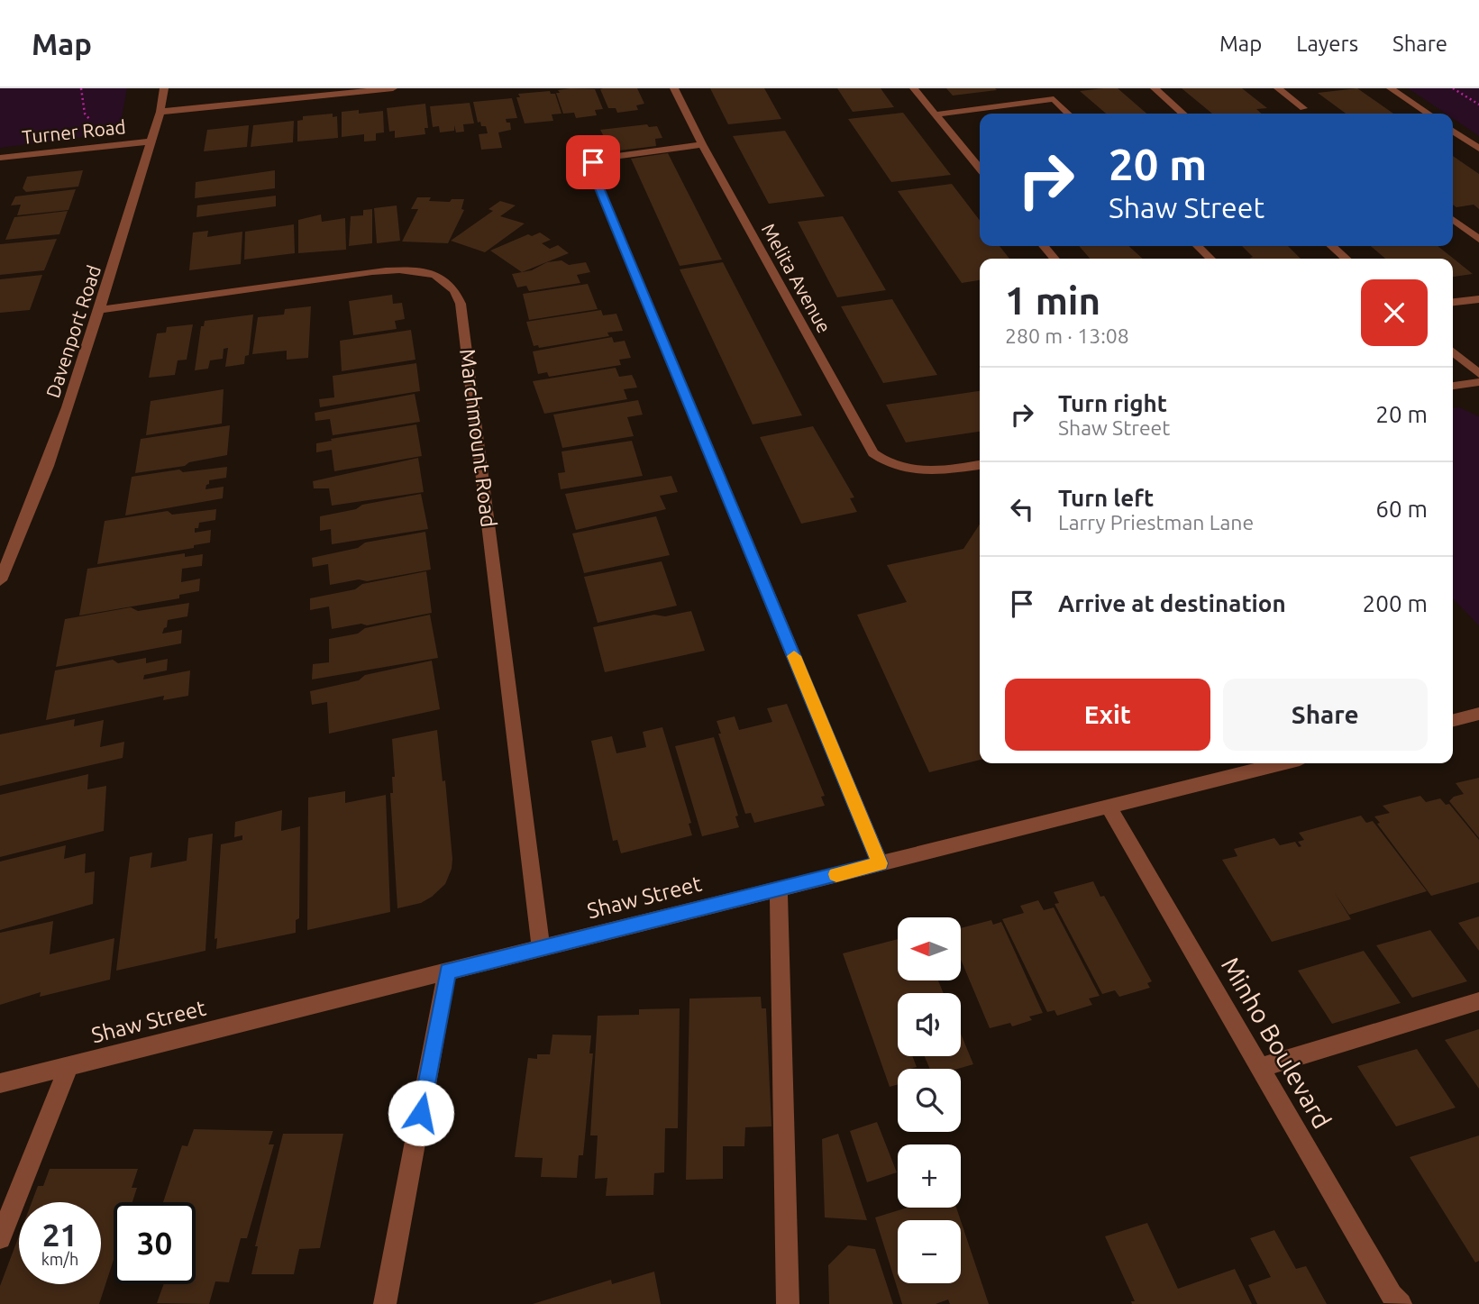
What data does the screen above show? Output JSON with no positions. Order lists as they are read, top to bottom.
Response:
{
  "streets": {
    "street": [
      "Turner Road",
      "Melita Avenue",
      "Davenport Road",
      "Marchmount Road",
      "Shaw Street",
      "Minho Boulevard"
    ]
  },
  "crossings": [
    ["Turner Road", "Davenport Road"],
    ["Davenport Road", "Marchmount Road"],
    ["Marchmount Road", "Shaw Street"],
    ["Shaw Street", "Minho Boulevard"]
  ],
  "north": "left",
  "page": {
    "header": "Map",
    "nav": ["Map", "Layers", "Share"],
    "turn": ["20 m", "Shaw Street"],
    "heading": ["1 min", "280 m · 13:08"],
    "list": [
      {
        "name": "Turn right",
        "note": "Shaw Street",
        "value": "20 m"
      },
      {
        "name": "Turn left",
        "note": "Larry Priestman Lane",
        "value": "60 m"
      },
      {
        "name": "Arrive at destination",
        "value": "200 m"
      }
    ],
    "buttons": ["Exit", "Share"],
    "map_buttons": ["+", "−"],
    "speed": "21 km/h",
    "limit": "30"
  }
}
